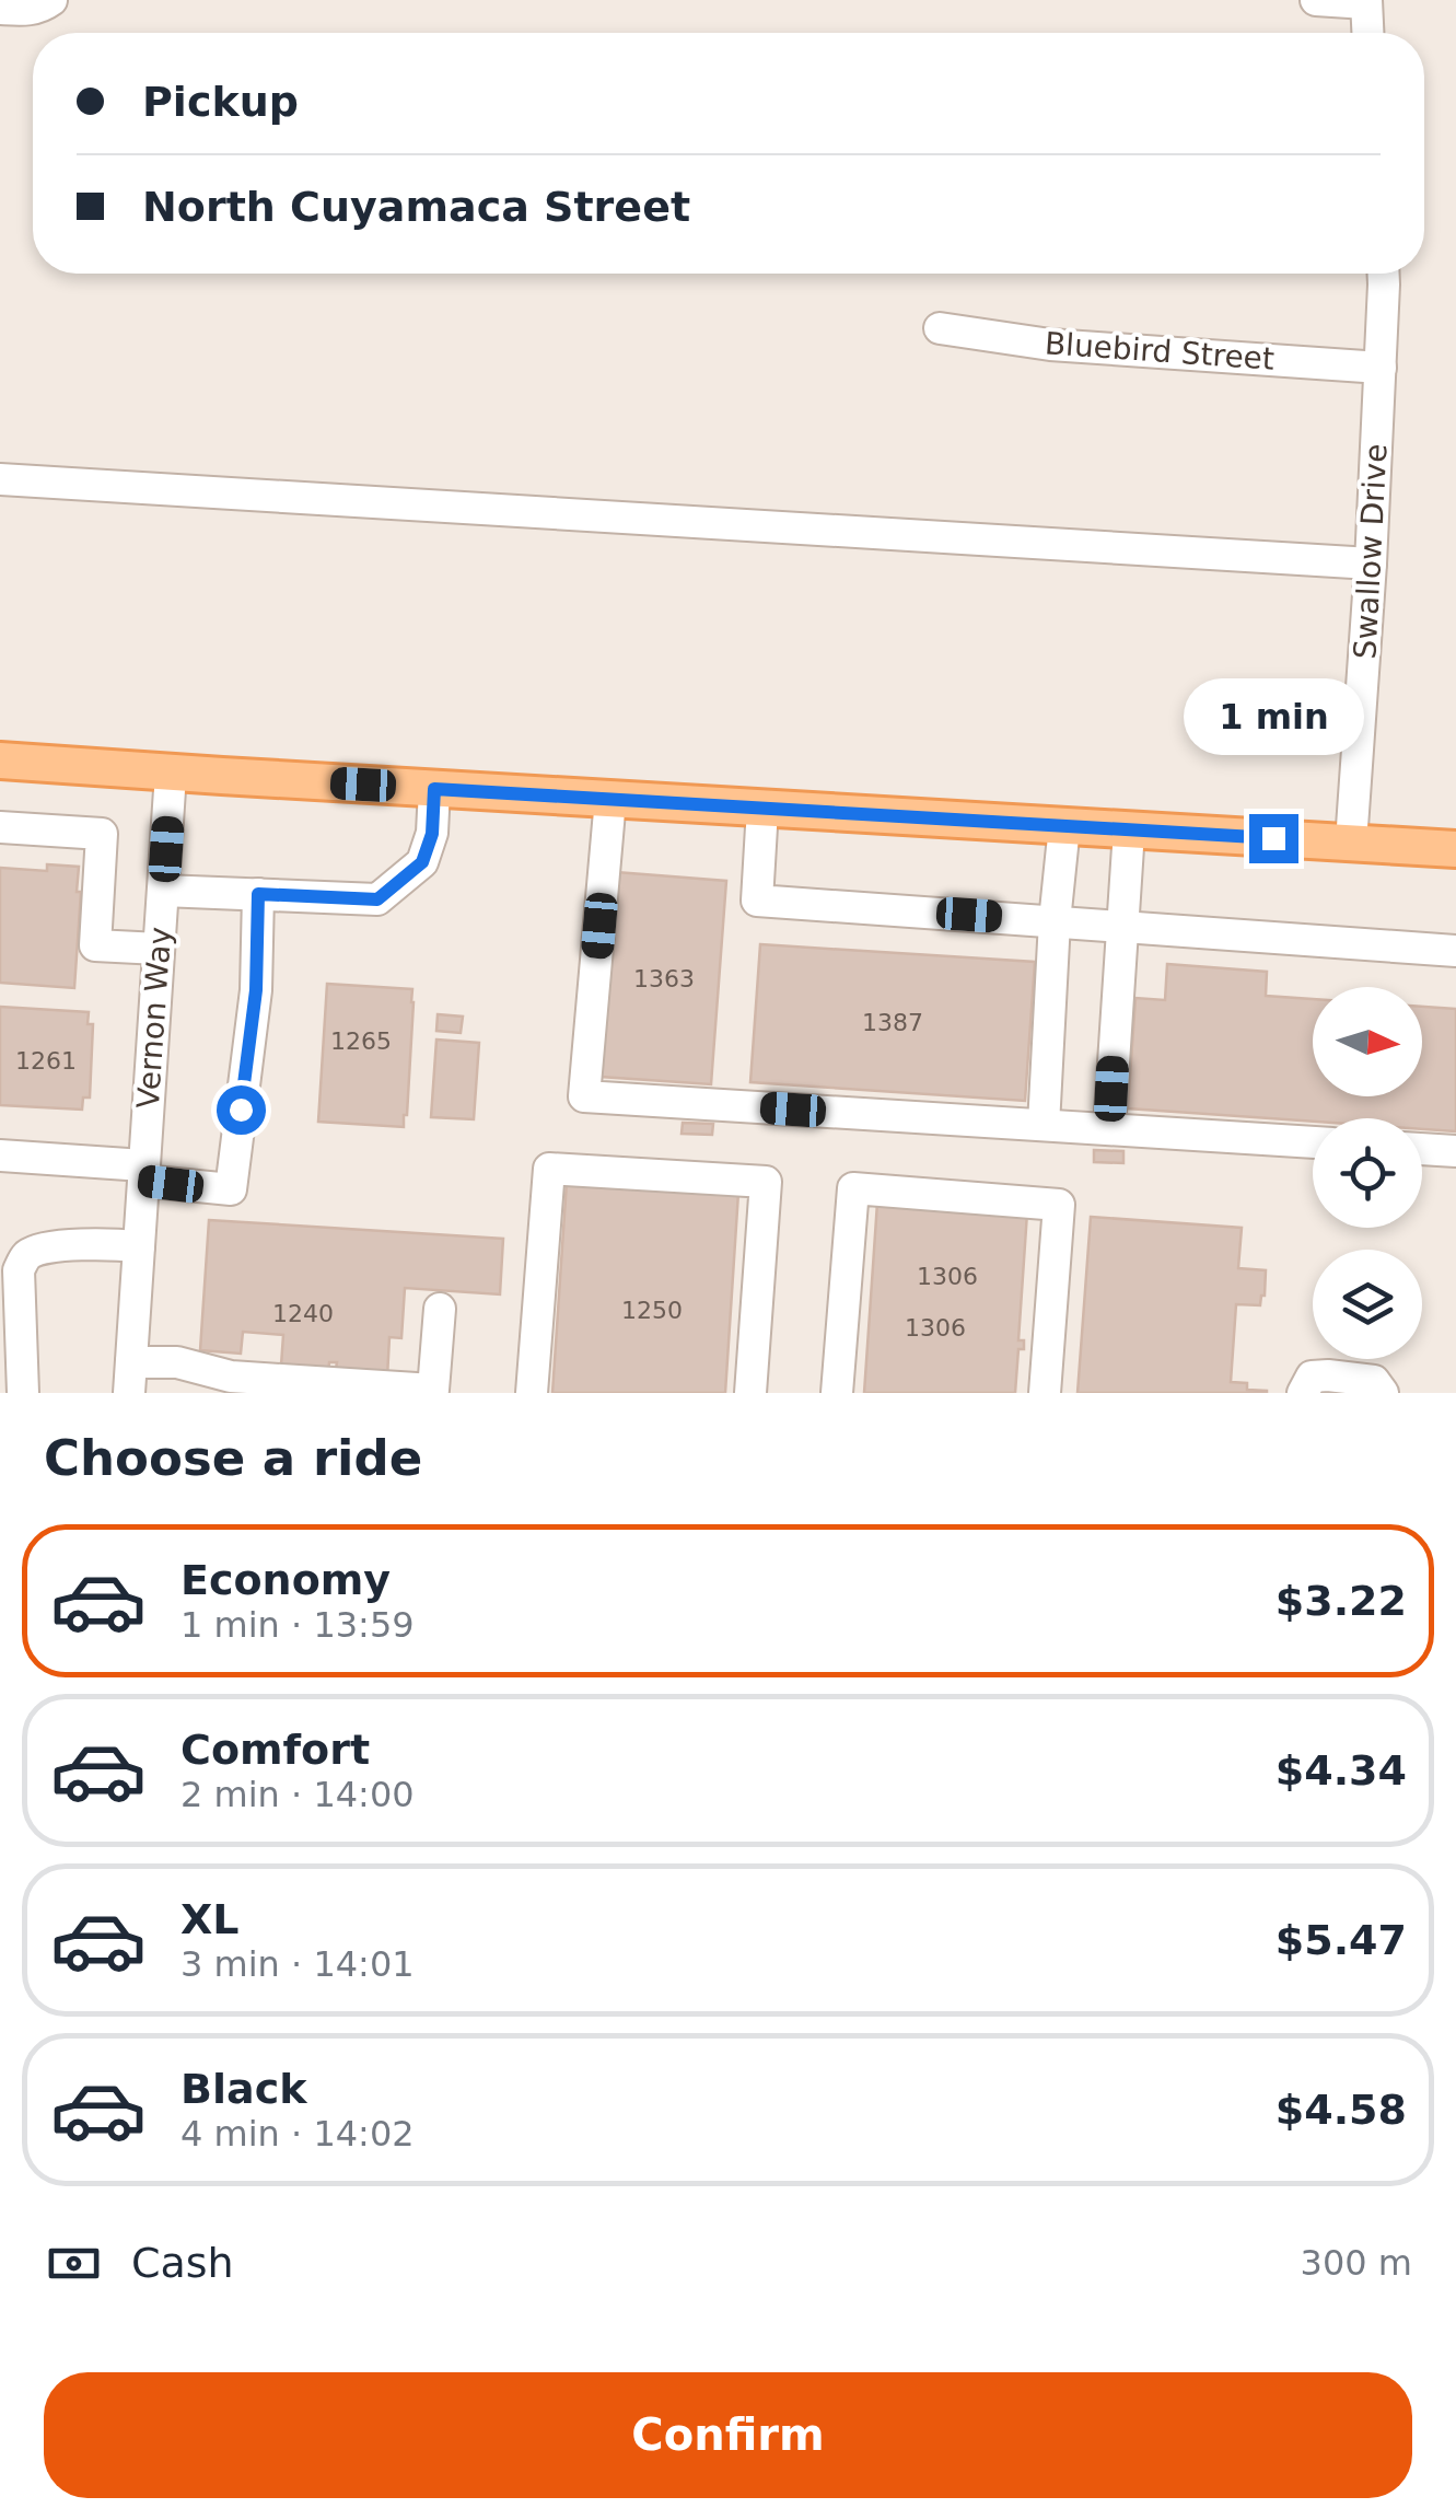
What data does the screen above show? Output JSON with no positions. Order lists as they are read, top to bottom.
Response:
{
  "streets": {
    "street": ["Bluebird Street", "Swallow Drive", "Vernon Way"]
  },
  "crossings": [
    ["Bluebird Street", "Swallow Drive"]
  ],
  "house_numbers": [
    "1363",
    "1387",
    "1265",
    "1261",
    "1306",
    "1250",
    "1240",
    "1306"
  ],
  "north": "right",
  "page": {
    "banner": ["Pickup", "North Cuyamaca Street"],
    "bubble": "1 min",
    "heading": "Choose a ride",
    "list": [
      {
        "name": "Economy",
        "note": "1 min · 13:59",
        "value": "$3.22"
      },
      {
        "name": "Comfort",
        "note": "2 min · 14:00",
        "value": "$4.34"
      },
      {
        "name": "XL",
        "note": "3 min · 14:01",
        "value": "$5.47"
      },
      {
        "name": "Black",
        "note": "4 min · 14:02",
        "value": "$4.58"
      }
    ],
    "pay": ["Cash", "300 m"],
    "buttons": "Confirm"
  }
}
